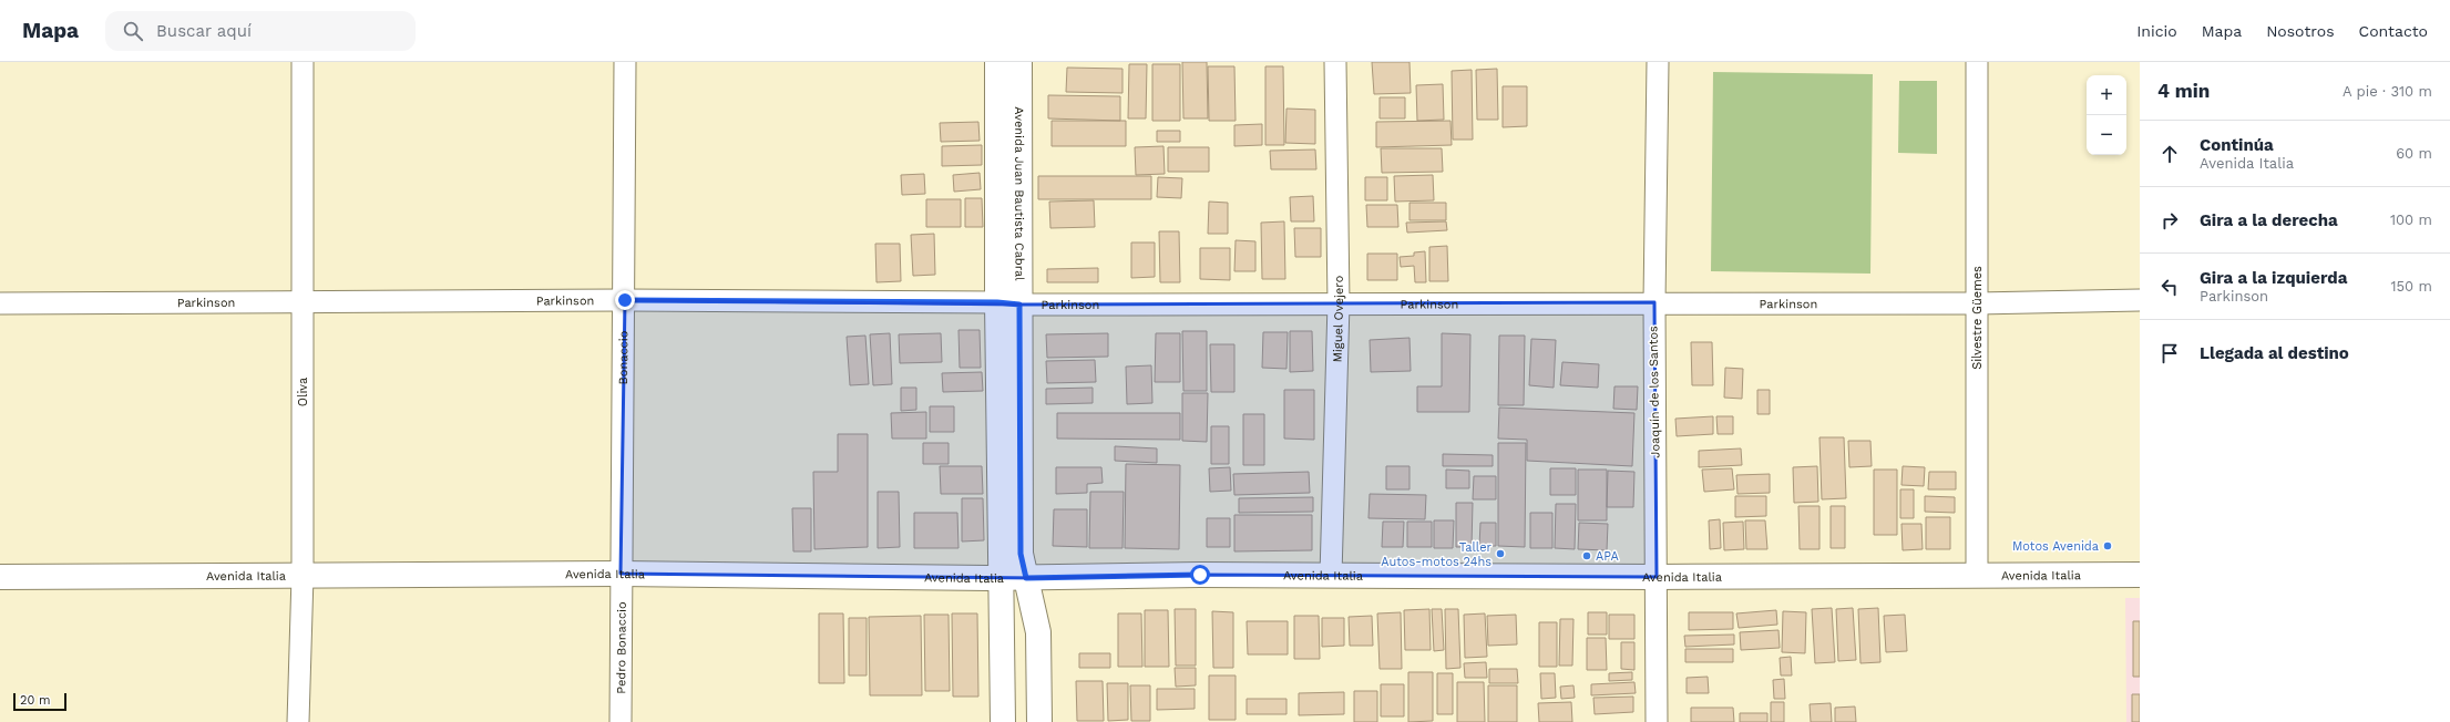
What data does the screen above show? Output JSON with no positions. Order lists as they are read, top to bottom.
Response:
{
  "streets": {
    "main road": ["Avenida Juan Bautista Cabral", "Avenida Italia"],
    "street": [
      "Parkinson",
      "Silvestre Güemes",
      "Miguel Ovejero",
      "Bonaccio",
      "Oliva",
      "Joaquín de los Santos",
      "Pedro Bonaccio"
    ]
  },
  "crossings": [
    ["Avenida Juan Bautista Cabral", "Parkinson"],
    ["Avenida Juan Bautista Cabral", "Avenida Italia"],
    ["Parkinson", "Silvestre Güemes"],
    ["Parkinson", "Miguel Ovejero"],
    ["Parkinson", "Bonaccio"],
    ["Parkinson", "Oliva"],
    ["Parkinson", "Joaquín de los Santos"],
    ["Silvestre Güemes", "Avenida Italia"],
    ["Miguel Ovejero", "Avenida Italia"],
    ["Bonaccio", "Avenida Italia"],
    ["Bonaccio", "Pedro Bonaccio"],
    ["Oliva", "Avenida Italia"],
    ["Joaquín de los Santos", "Avenida Italia"],
    ["Avenida Italia", "Pedro Bonaccio"]
  ],
  "places": ["Motos Avenida", "Taller Autos-motos 24hs", "APA"],
  "scale_bar": "20 m",
  "page": {
    "header": "Mapa",
    "search": "Buscar aquí",
    "nav": [
      "Inicio",
      "Mapa",
      "Nosotros",
      "Contacto"
    ],
    "heading": ["4 min", "A pie · 310 m"],
    "map_buttons": ["+", "−"],
    "list": [
      ["Continúa", "Avenida Italia", "60 m"],
      ["Gira a la derecha", "100 m"],
      ["Gira a la izquierda", "Parkinson", "150 m"],
      "Llegada al destino"
    ],
    "scale": "20 m"
  }
}
